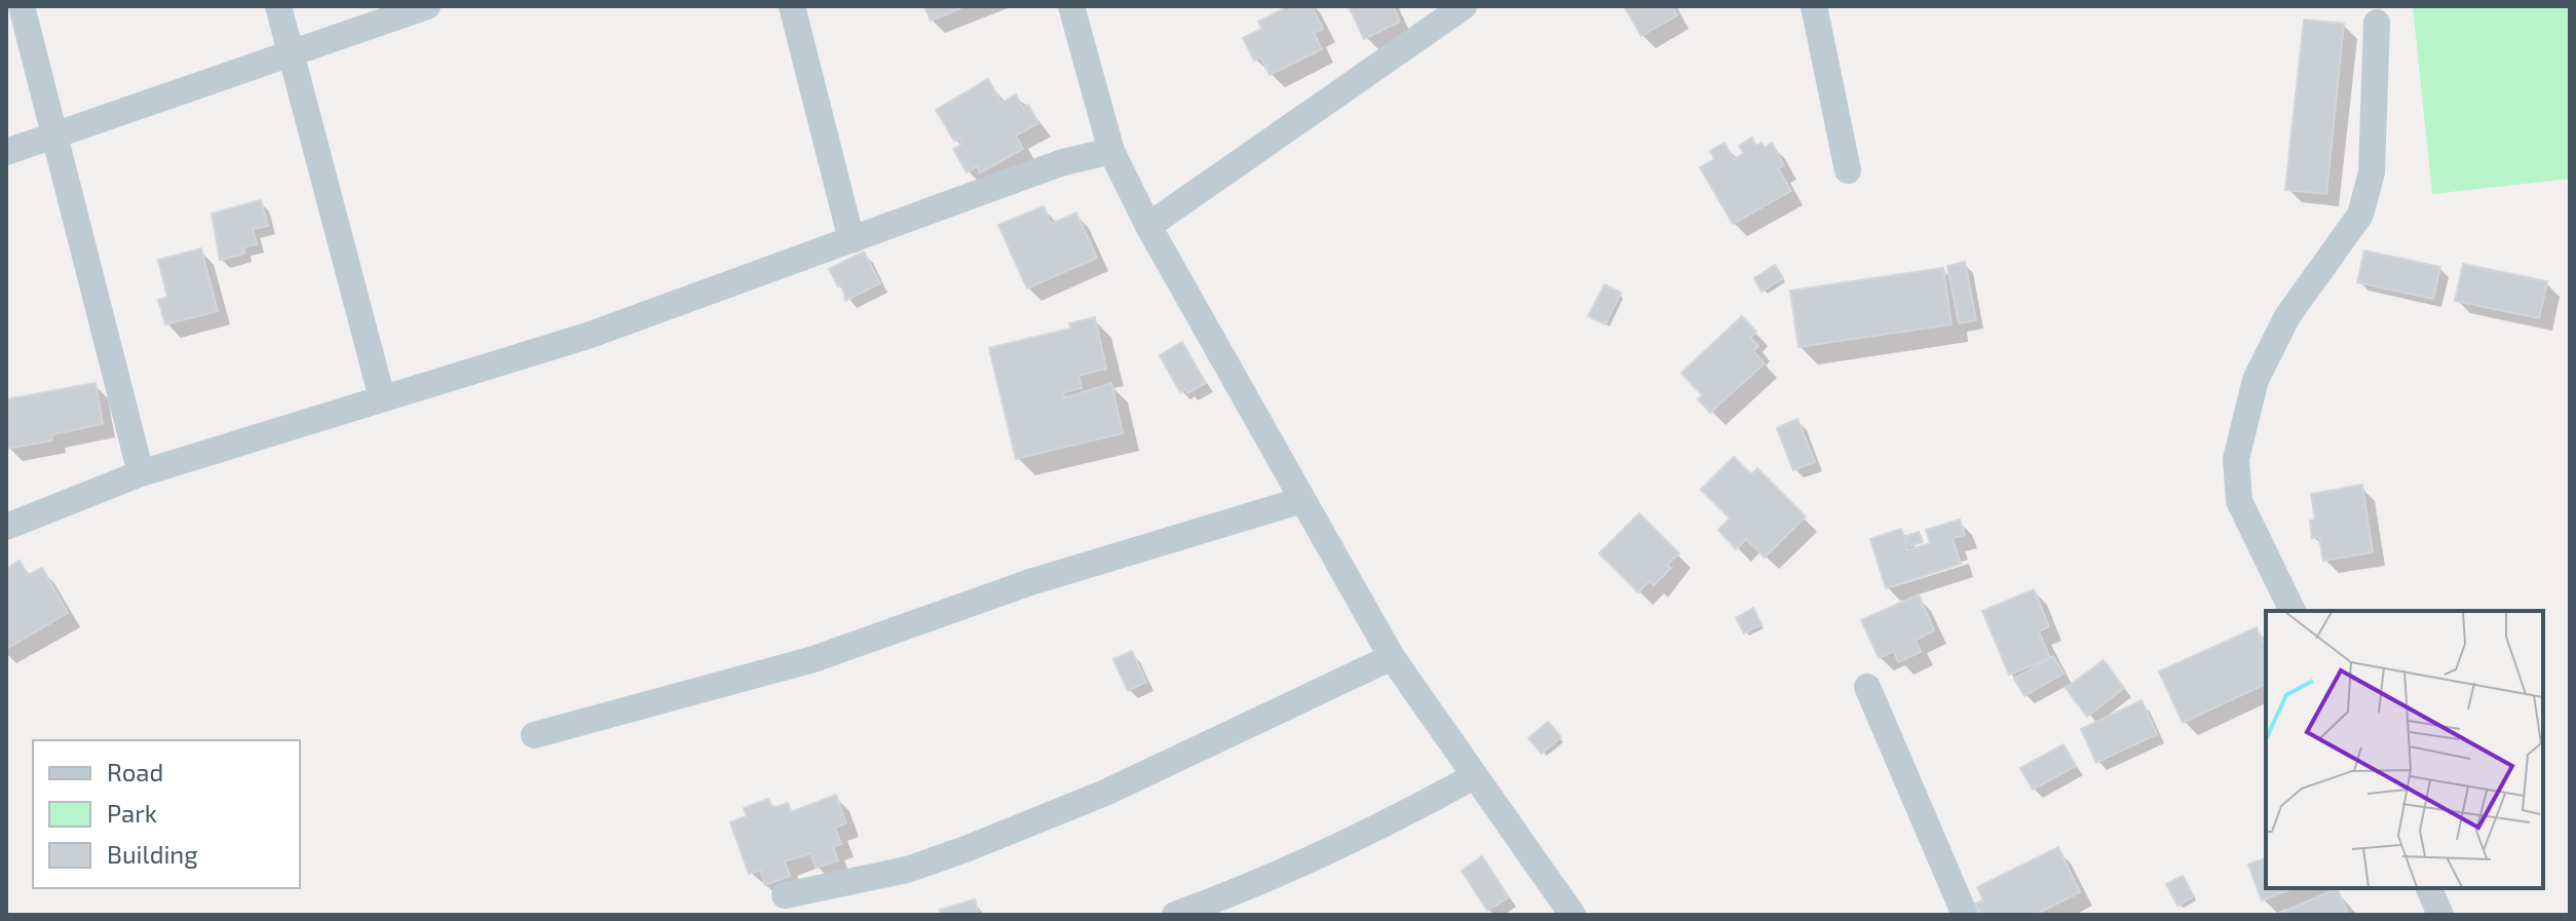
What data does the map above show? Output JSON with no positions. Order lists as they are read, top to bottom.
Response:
{
  "legend": ["Road", "Park", "Building"]
}
